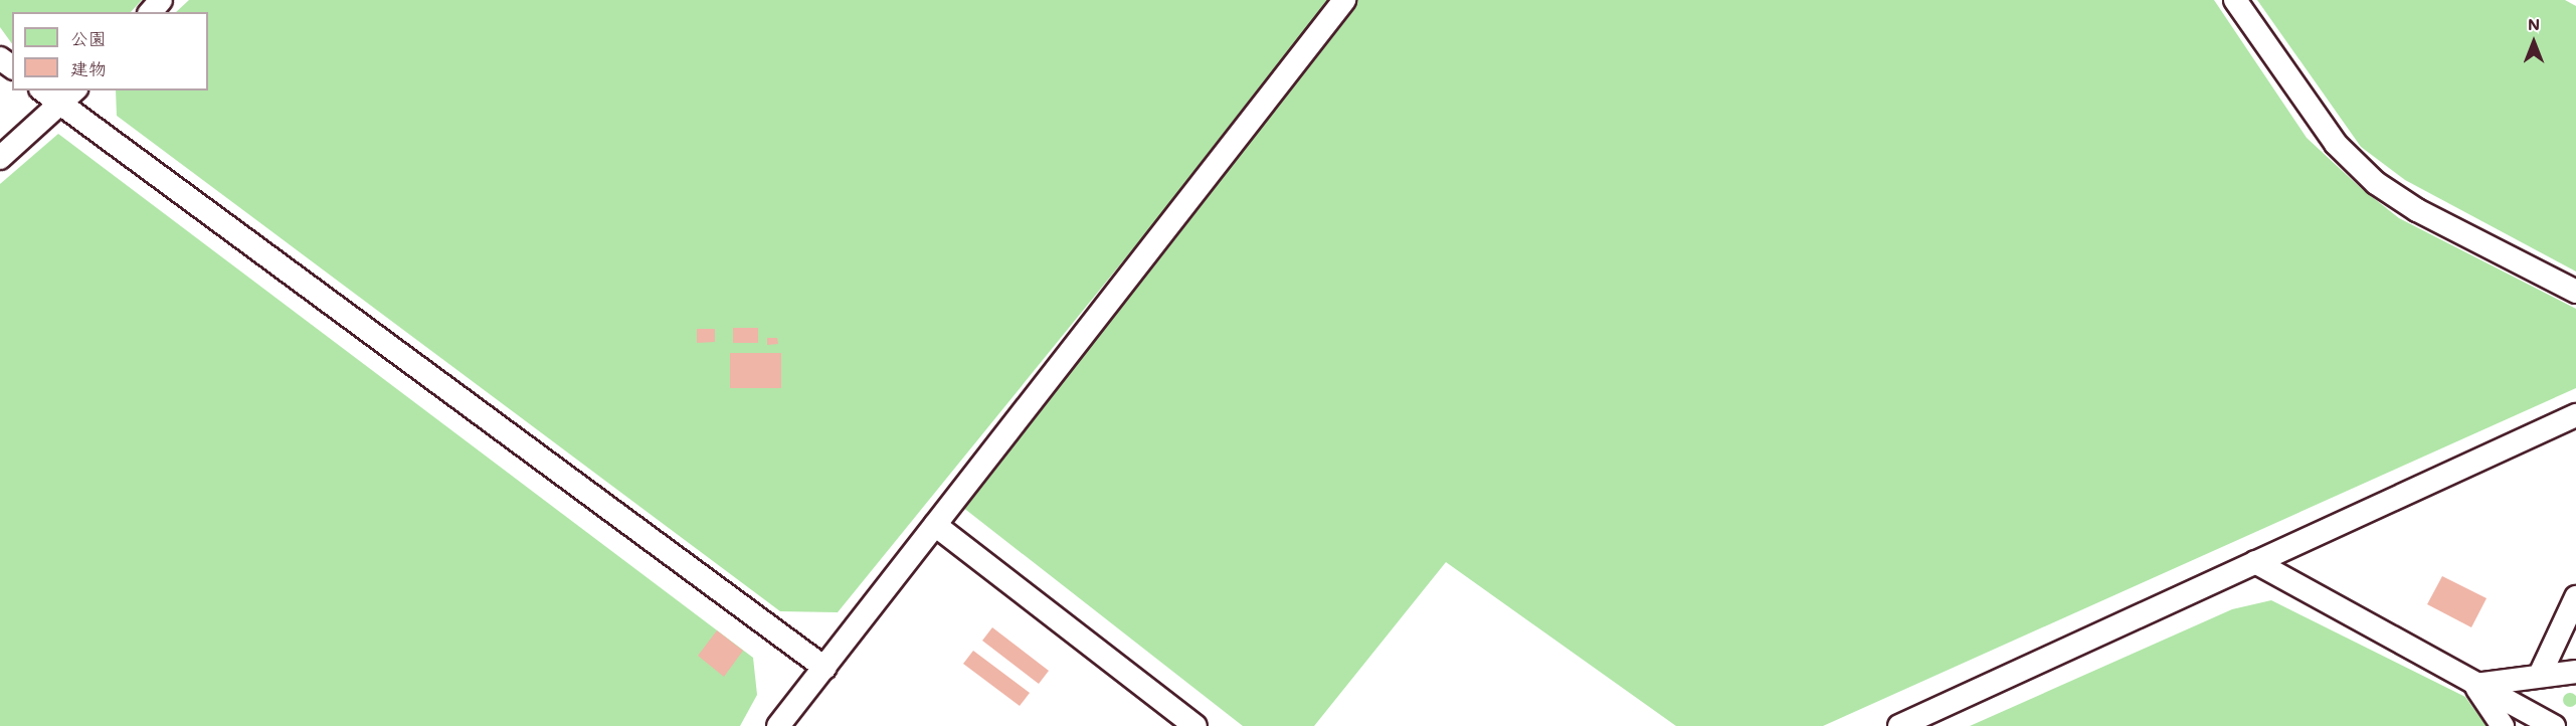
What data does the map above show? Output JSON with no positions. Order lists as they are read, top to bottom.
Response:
{
  "legend": ["公園", "建物"],
  "north": "top"
}
